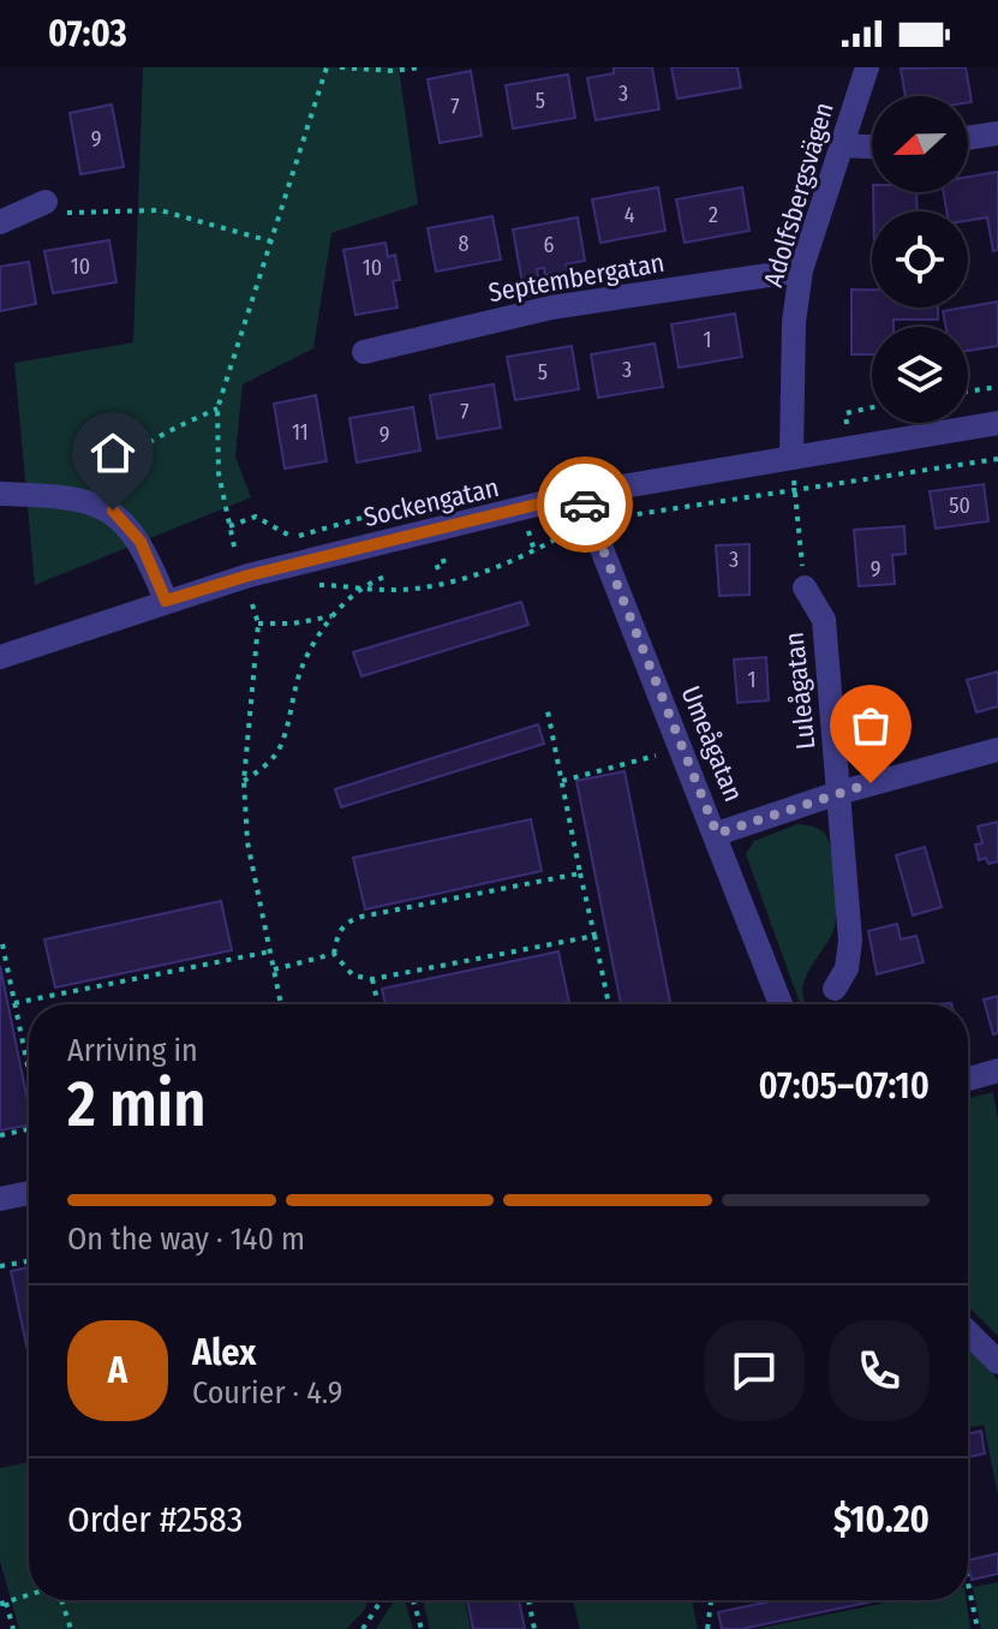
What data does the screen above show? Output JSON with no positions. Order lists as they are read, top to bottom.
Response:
{
  "streets": {
    "street": [
      "Adolfsbergsvägen",
      "Septembergatan",
      "Sockengatan",
      "Luleågatan",
      "Umeågatan"
    ]
  },
  "crossings": [
    ["Adolfsbergsvägen", "Septembergatan"],
    ["Adolfsbergsvägen", "Sockengatan"],
    ["Sockengatan", "Umeågatan"]
  ],
  "house_numbers": [
    "3",
    "5",
    "7",
    "9",
    "4",
    "2",
    "8",
    "6",
    "10",
    "10",
    "1",
    "3",
    "5",
    "7",
    "11",
    "9",
    "50",
    "3",
    "9",
    "1"
  ],
  "north": "left",
  "page": {
    "status": "07:03",
    "heading": ["2 min", "Arriving in", "07:05–07:10"],
    "panel": [
      "Alex",
      "Courier · 4.9",
      "Order #2583",
      "$10.20"
    ],
    "bar": "On the way · 140 m",
    "round": "A"
  }
}
